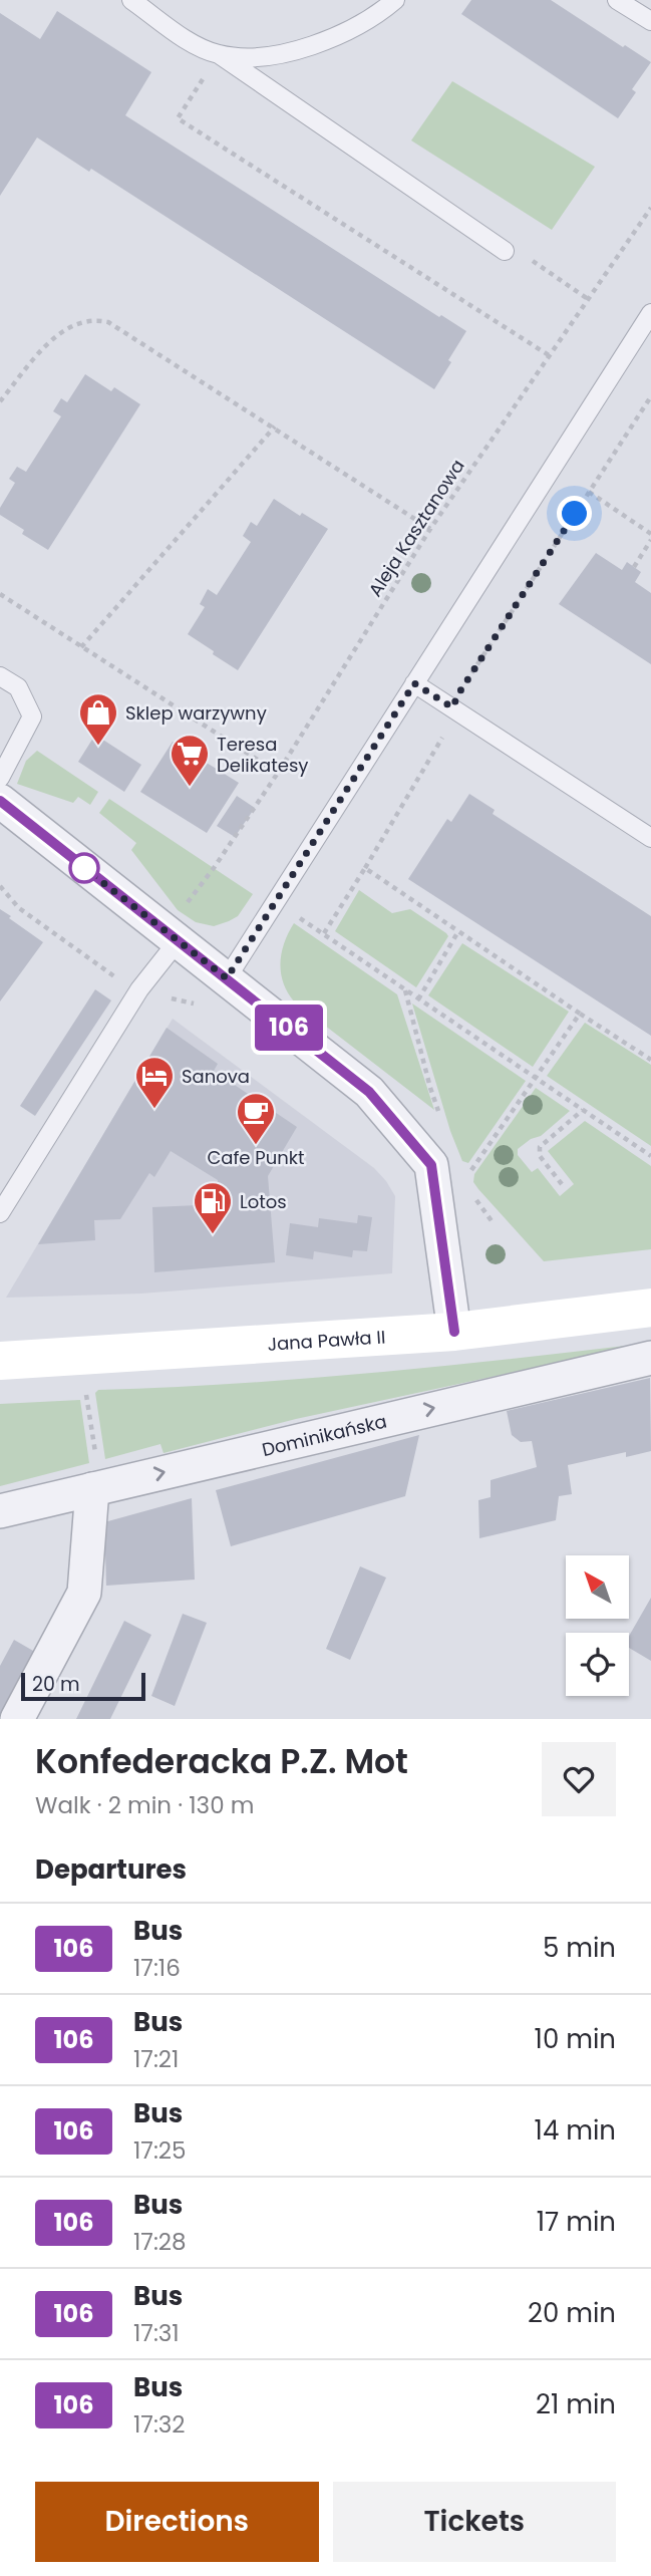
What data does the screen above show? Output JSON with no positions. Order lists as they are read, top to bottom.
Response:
{
  "streets": {
    "main road": ["Jana Pawła II"],
    "street": ["Dominikańska"],
    "path": ["Aleja Kasztanowa"]
  },
  "one_way": ["Dominikańska"],
  "places": {
    "shop": ["Sklep warzywny"],
    "supermarket": ["Teresa Delikatesy"],
    "hotel": ["Sanova"],
    "cafe": ["Cafe Punkt"],
    "fuel station": ["Lotos"]
  },
  "lines": ["bus line 106"],
  "scale_bar": "20 m",
  "north": "top left",
  "page": {
    "on_map": "106",
    "scale": "20 m",
    "heading": [
      ["Konfederacka P.Z. Mot", "Walk · 2 min · 130 m"],
      "Departures"
    ],
    "list": [
      {
        "mark": "106",
        "name": "Bus",
        "note": "17:16",
        "value": "5 min"
      },
      {
        "mark": "106",
        "name": "Bus",
        "note": "17:21",
        "value": "10 min"
      },
      {
        "mark": "106",
        "name": "Bus",
        "note": "17:25",
        "value": "14 min"
      },
      {
        "mark": "106",
        "name": "Bus",
        "note": "17:28",
        "value": "17 min"
      },
      {
        "mark": "106",
        "name": "Bus",
        "note": "17:31",
        "value": "20 min"
      },
      {
        "mark": "106",
        "name": "Bus",
        "note": "17:32",
        "value": "21 min"
      }
    ],
    "buttons": ["Directions", "Tickets"]
  }
}
